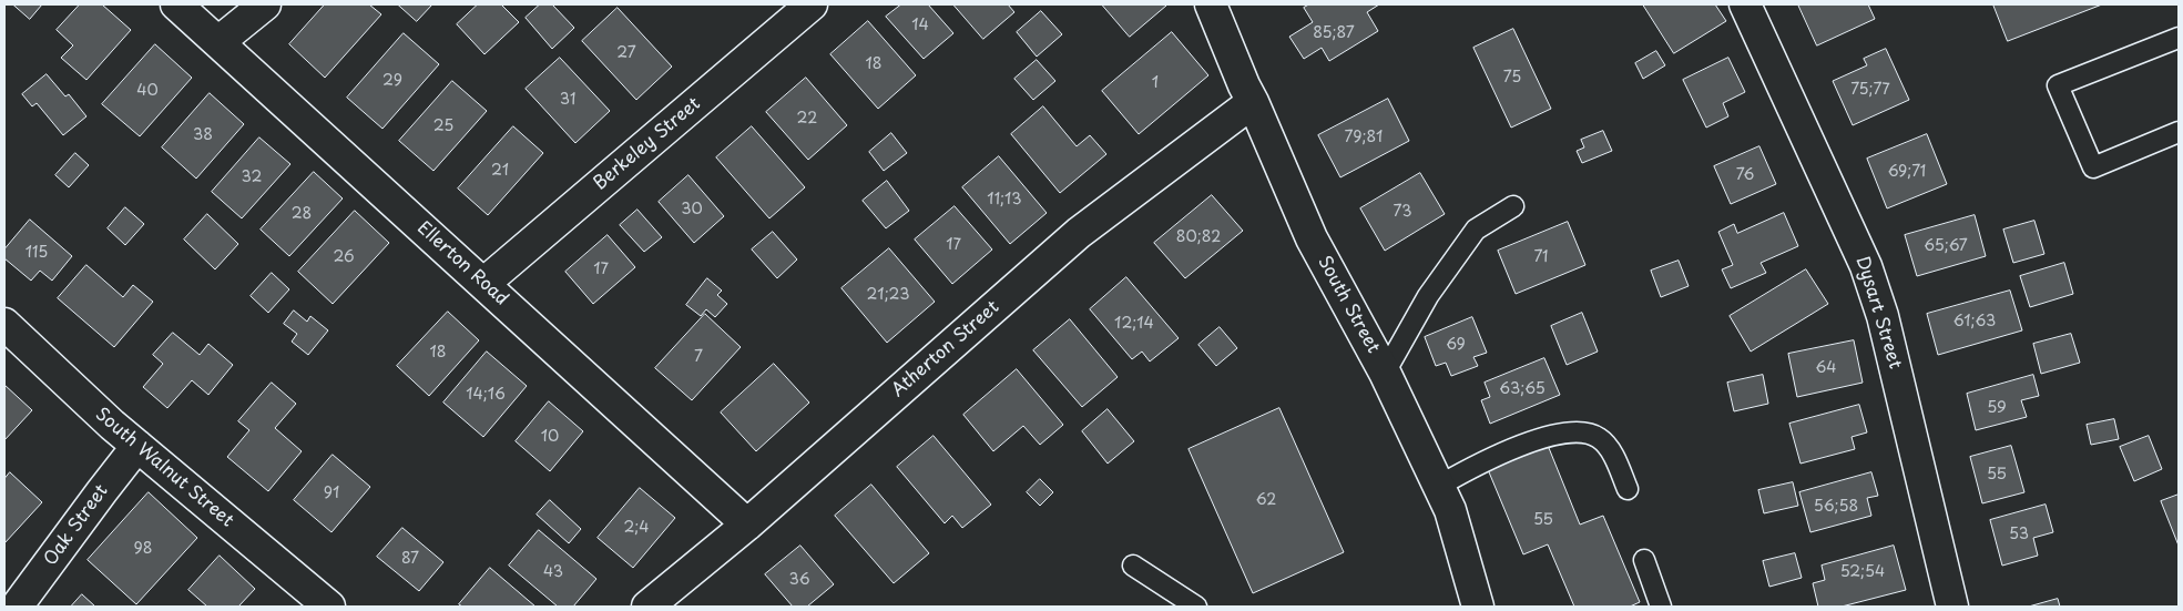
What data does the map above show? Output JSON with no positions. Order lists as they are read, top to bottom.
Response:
{
  "streets": {
    "street": [
      "Berkeley Street",
      "Ellerton Road",
      "South Street",
      "Dysart Street",
      "Atherton Street",
      "South Walnut Street",
      "Oak Street"
    ]
  },
  "crossings": [
    ["Berkeley Street", "Ellerton Road"],
    ["Ellerton Road", "Atherton Street"],
    ["South Street", "Atherton Street"],
    ["South Walnut Street", "Oak Street"]
  ],
  "house_numbers": [
    "14",
    "85;87",
    "27",
    "18",
    "75",
    "29",
    "1",
    "75;77",
    "40",
    "31",
    "22",
    "25",
    "38",
    "79;81",
    "21",
    "69;71",
    "76",
    "32",
    "11;13",
    "30",
    "73",
    "28",
    "80;82",
    "17",
    "65;67",
    "115",
    "26",
    "71",
    "17",
    "21;23",
    "61;63",
    "12;14",
    "69",
    "18",
    "7",
    "64",
    "63;65",
    "14;16",
    "59",
    "10",
    "55",
    "91",
    "62",
    "56;58",
    "55",
    "2;4",
    "53",
    "98",
    "87",
    "43",
    "52;54",
    "36"
  ]
}
